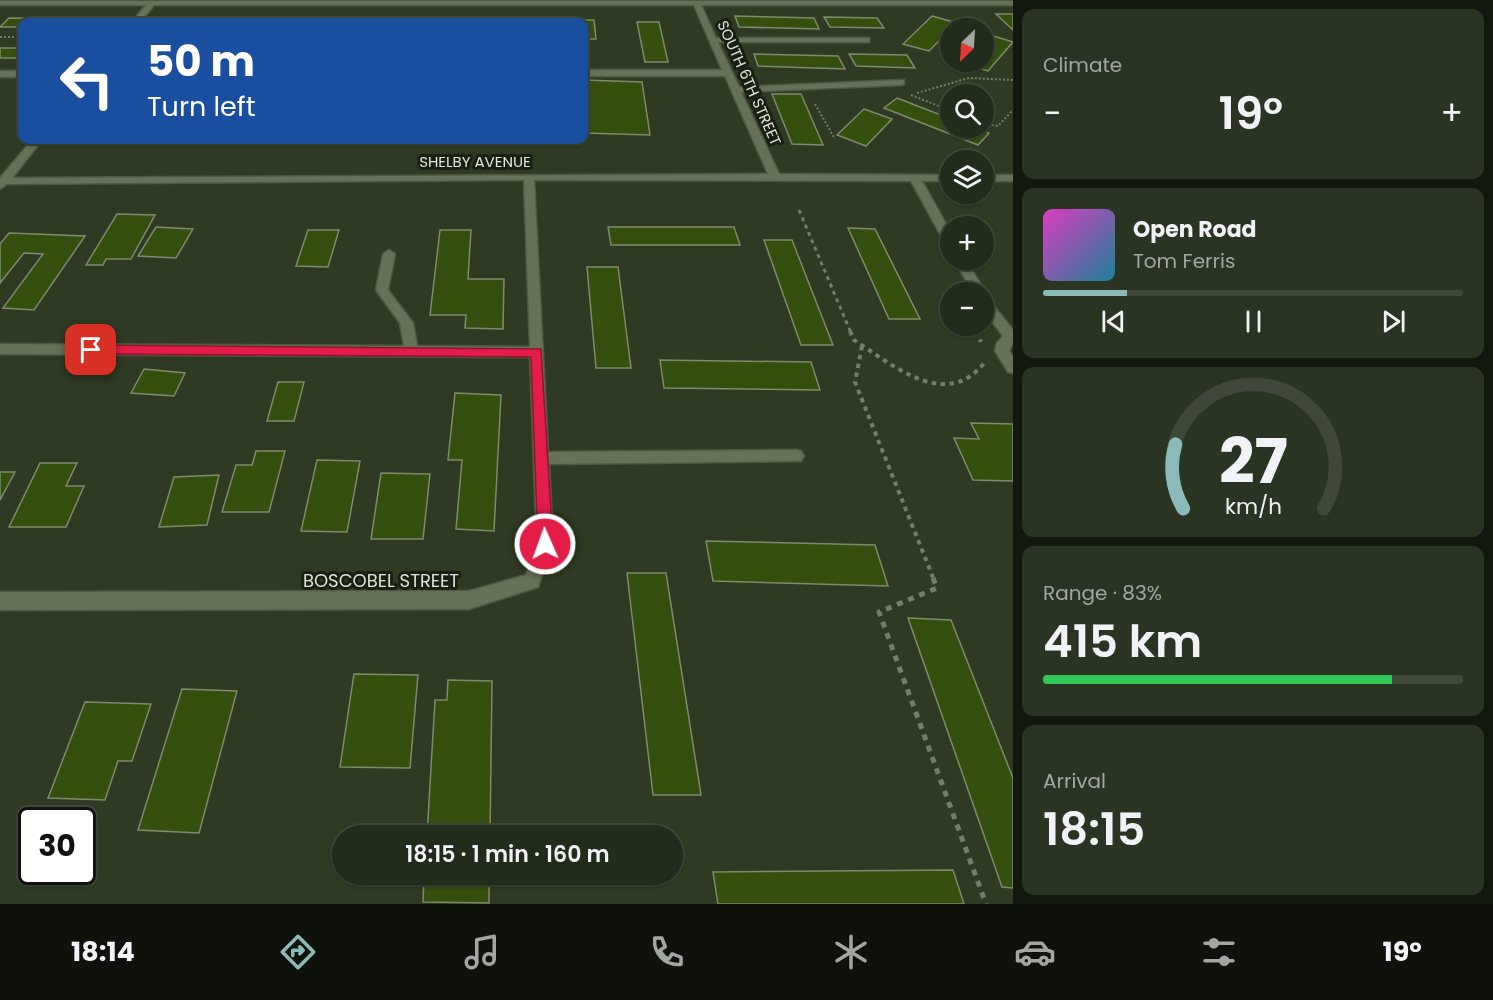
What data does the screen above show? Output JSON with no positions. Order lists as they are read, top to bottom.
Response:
{
  "streets": {
    "street": ["SOUTH 6TH STREET", "SHELBY AVENUE", "BOSCOBEL STREET"]
  },
  "crossings": [
    ["SOUTH 6TH STREET", "SHELBY AVENUE"],
    ["SHELBY AVENUE", "BOSCOBEL STREET"]
  ],
  "north": "bottom left",
  "page": {
    "tile": [
      "Climate",
      ["Range · 83%", "415 km"],
      ["Arrival", "18:15"]
    ],
    "map_buttons": ["+", "−"],
    "turn": ["50 m", "Turn left"],
    "heat": ["−", "19°", "+"],
    "song": ["Open Road", "Tom Ferris"],
    "limit": "30",
    "trip": "18:15 · 1 min · 160 m",
    "tabs": ["18:14", "19°"],
    "gauge": ["27", "km/h"]
  }
}
